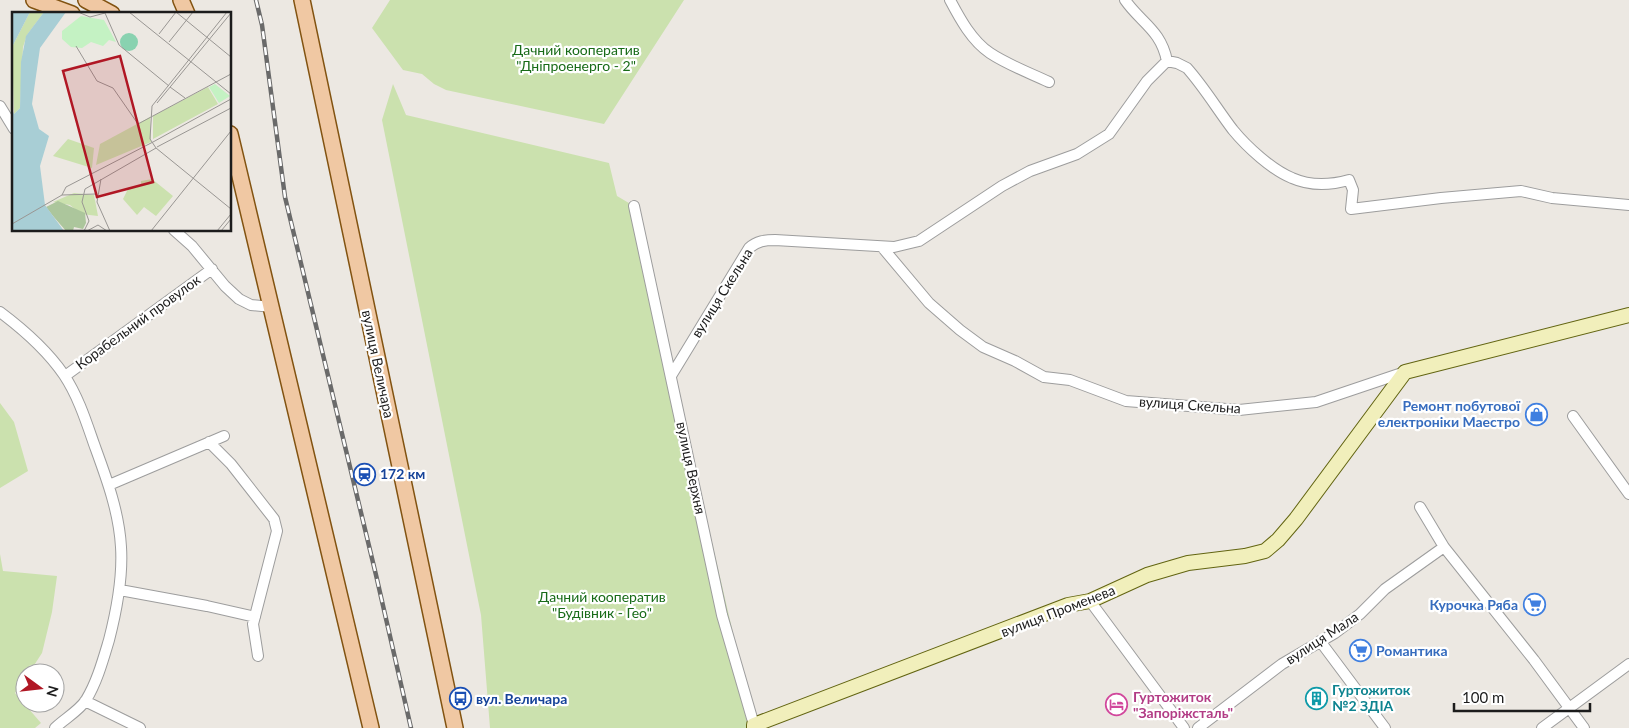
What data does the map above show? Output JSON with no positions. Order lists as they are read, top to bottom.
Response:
{
  "streets": {
    "main road": ["вулиця Величара"],
    "street": [
      "вулиця Скельна",
      "Корабельний провулок",
      "вулиця Верхня",
      "вулиця Променева",
      "вулиця Мала"
    ]
  },
  "crossings": [
    ["вулиця Скельна", "вулиця Верхня"],
    ["вулиця Скельна", "вулиця Променева"],
    ["вулиця Верхня", "вулиця Променева"]
  ],
  "parks": ["Дачний кооператив \"Дніпроенерго - 2\"", "Дачний кооператив \"Будівник - Гео\""],
  "places": {
    "shop": ["Ремонт побутової електроніки Маестро"],
    "station": ["172 км"],
    "supermarket": ["Курочка Ряба", "Романтика"],
    "building": ["Гуртожиток №2 ЗДІА"],
    "bus stop": ["вул. Величара"],
    "hotel": ["Гуртожиток \"Запоріжсталь\""]
  },
  "scale_bar": "100 m",
  "north": "right"
}
